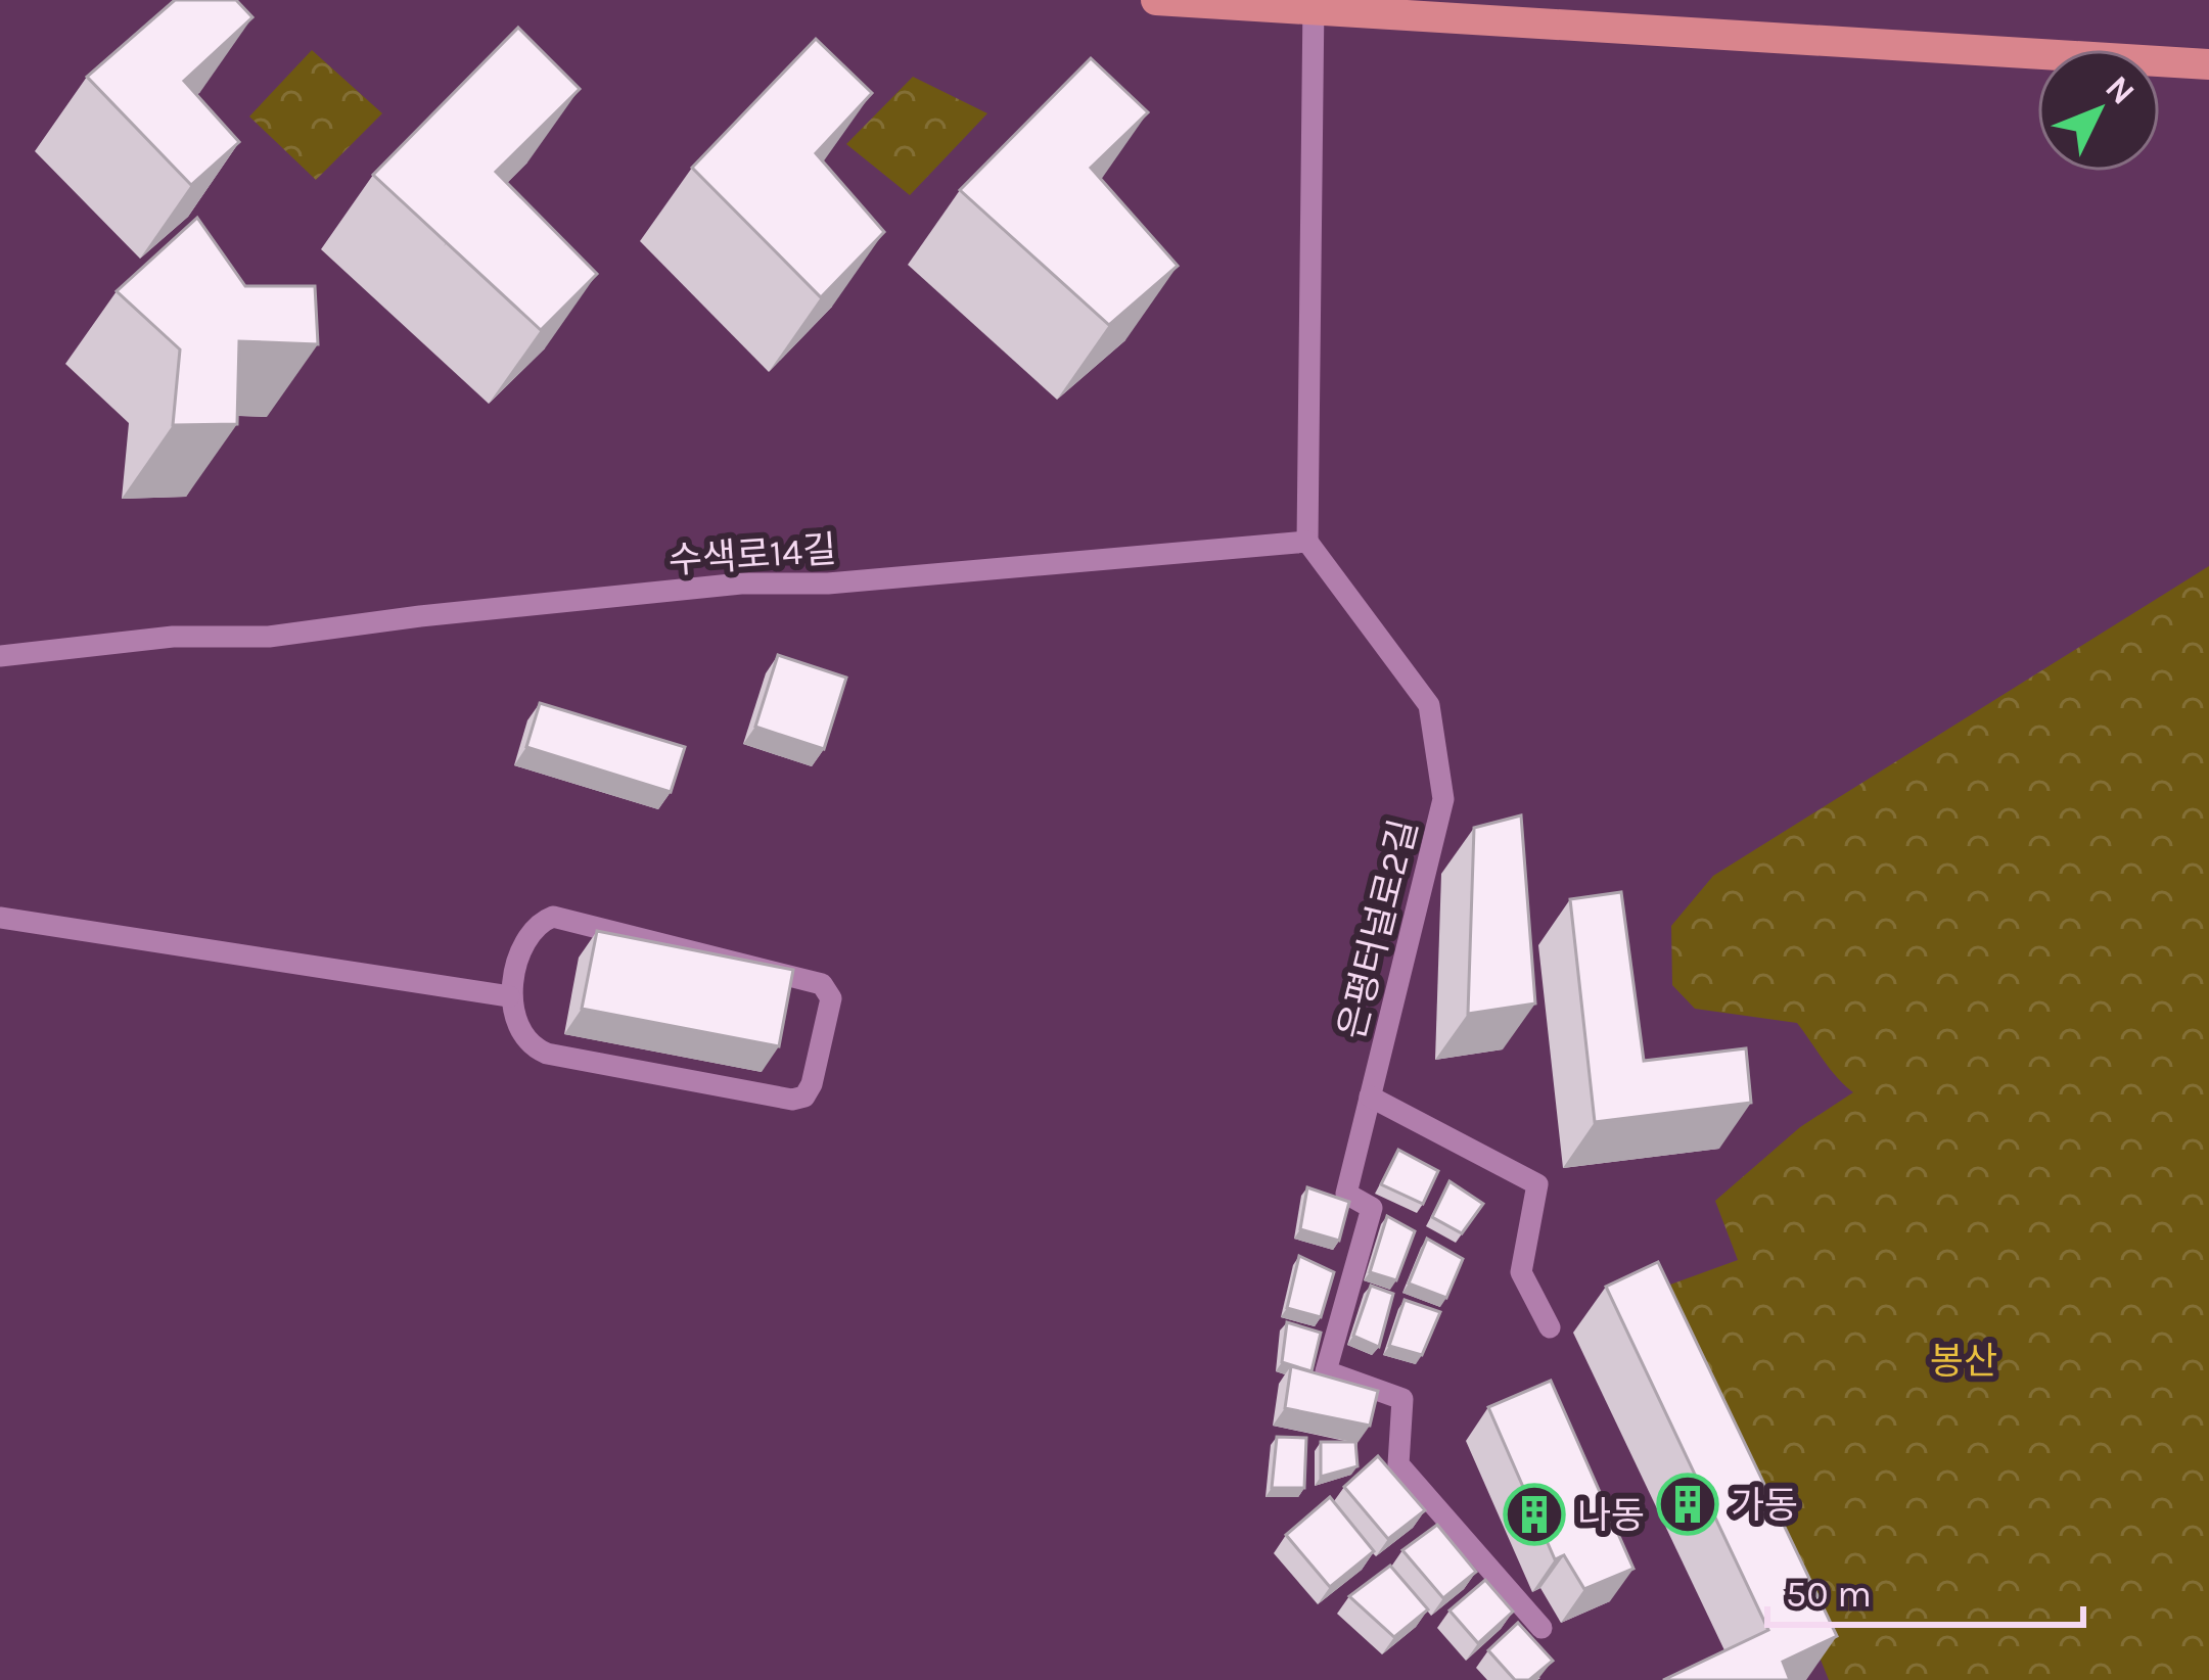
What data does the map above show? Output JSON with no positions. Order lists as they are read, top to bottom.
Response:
{
  "streets": {
    "street": ["수색로14길", "은평터널로2길"]
  },
  "crossings": [
    ["수색로14길", "은평터널로2길"]
  ],
  "parks": ["봉산"],
  "places": {
    "building": ["가동", "나동"]
  },
  "scale_bar": "50 m",
  "north": "top right"
}
